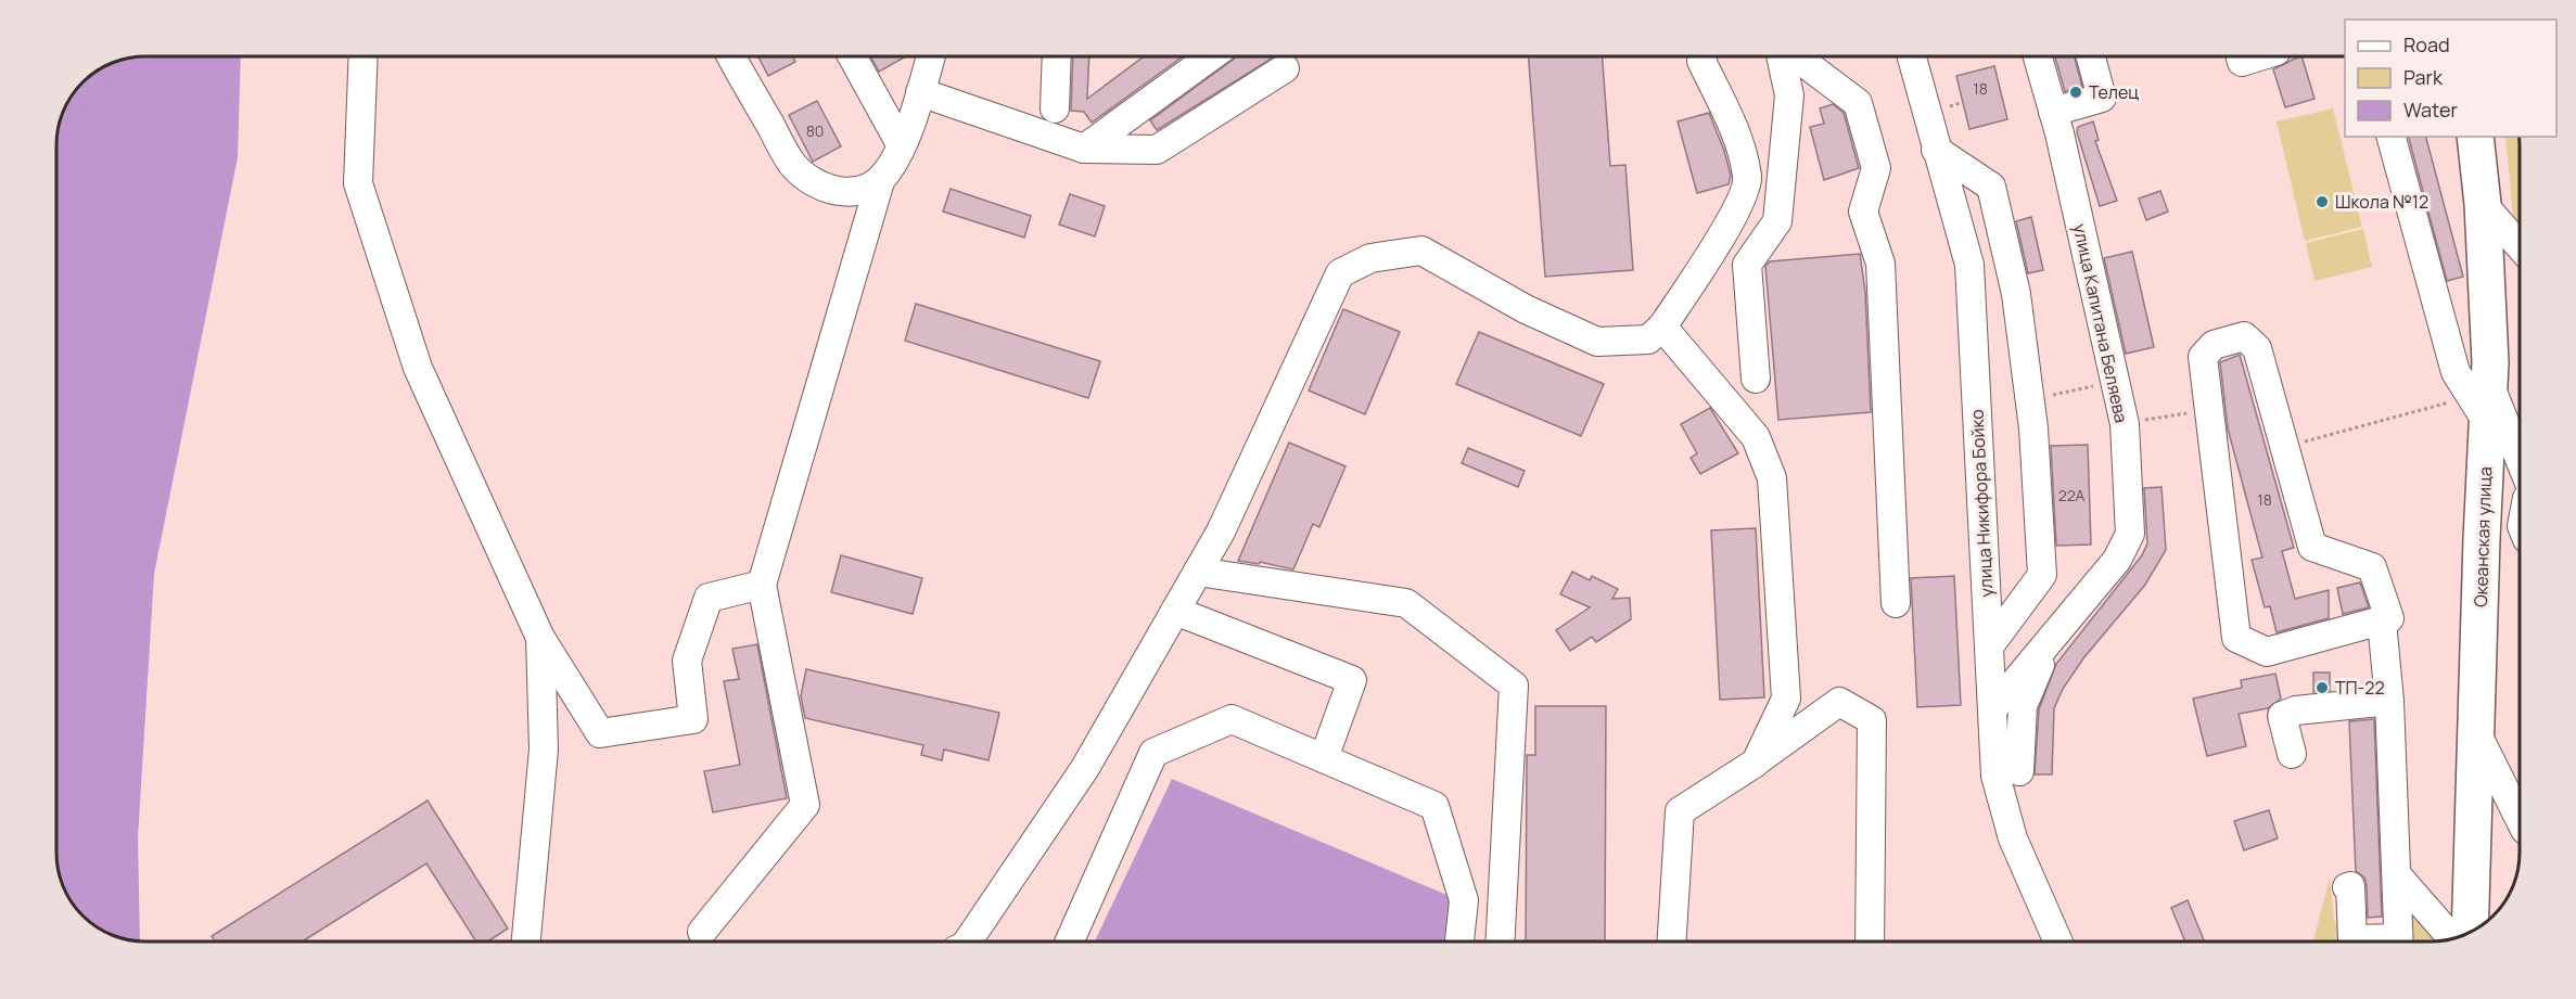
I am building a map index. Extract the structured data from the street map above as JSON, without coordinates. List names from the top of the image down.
{
  "streets": {
    "main road": ["Океанская улица"],
    "street": ["улица Капитана Беляева", "улица Никифора Бойко"]
  },
  "crossings": [
    ["улица Капитана Беляева", "улица Никифора Бойко"]
  ],
  "places": ["Телец", "Школа №12", "ТП-22"],
  "house_numbers": [
    "18",
    "80",
    "22А",
    "18"
  ],
  "legend": ["Road", "Park", "Water"]
}
